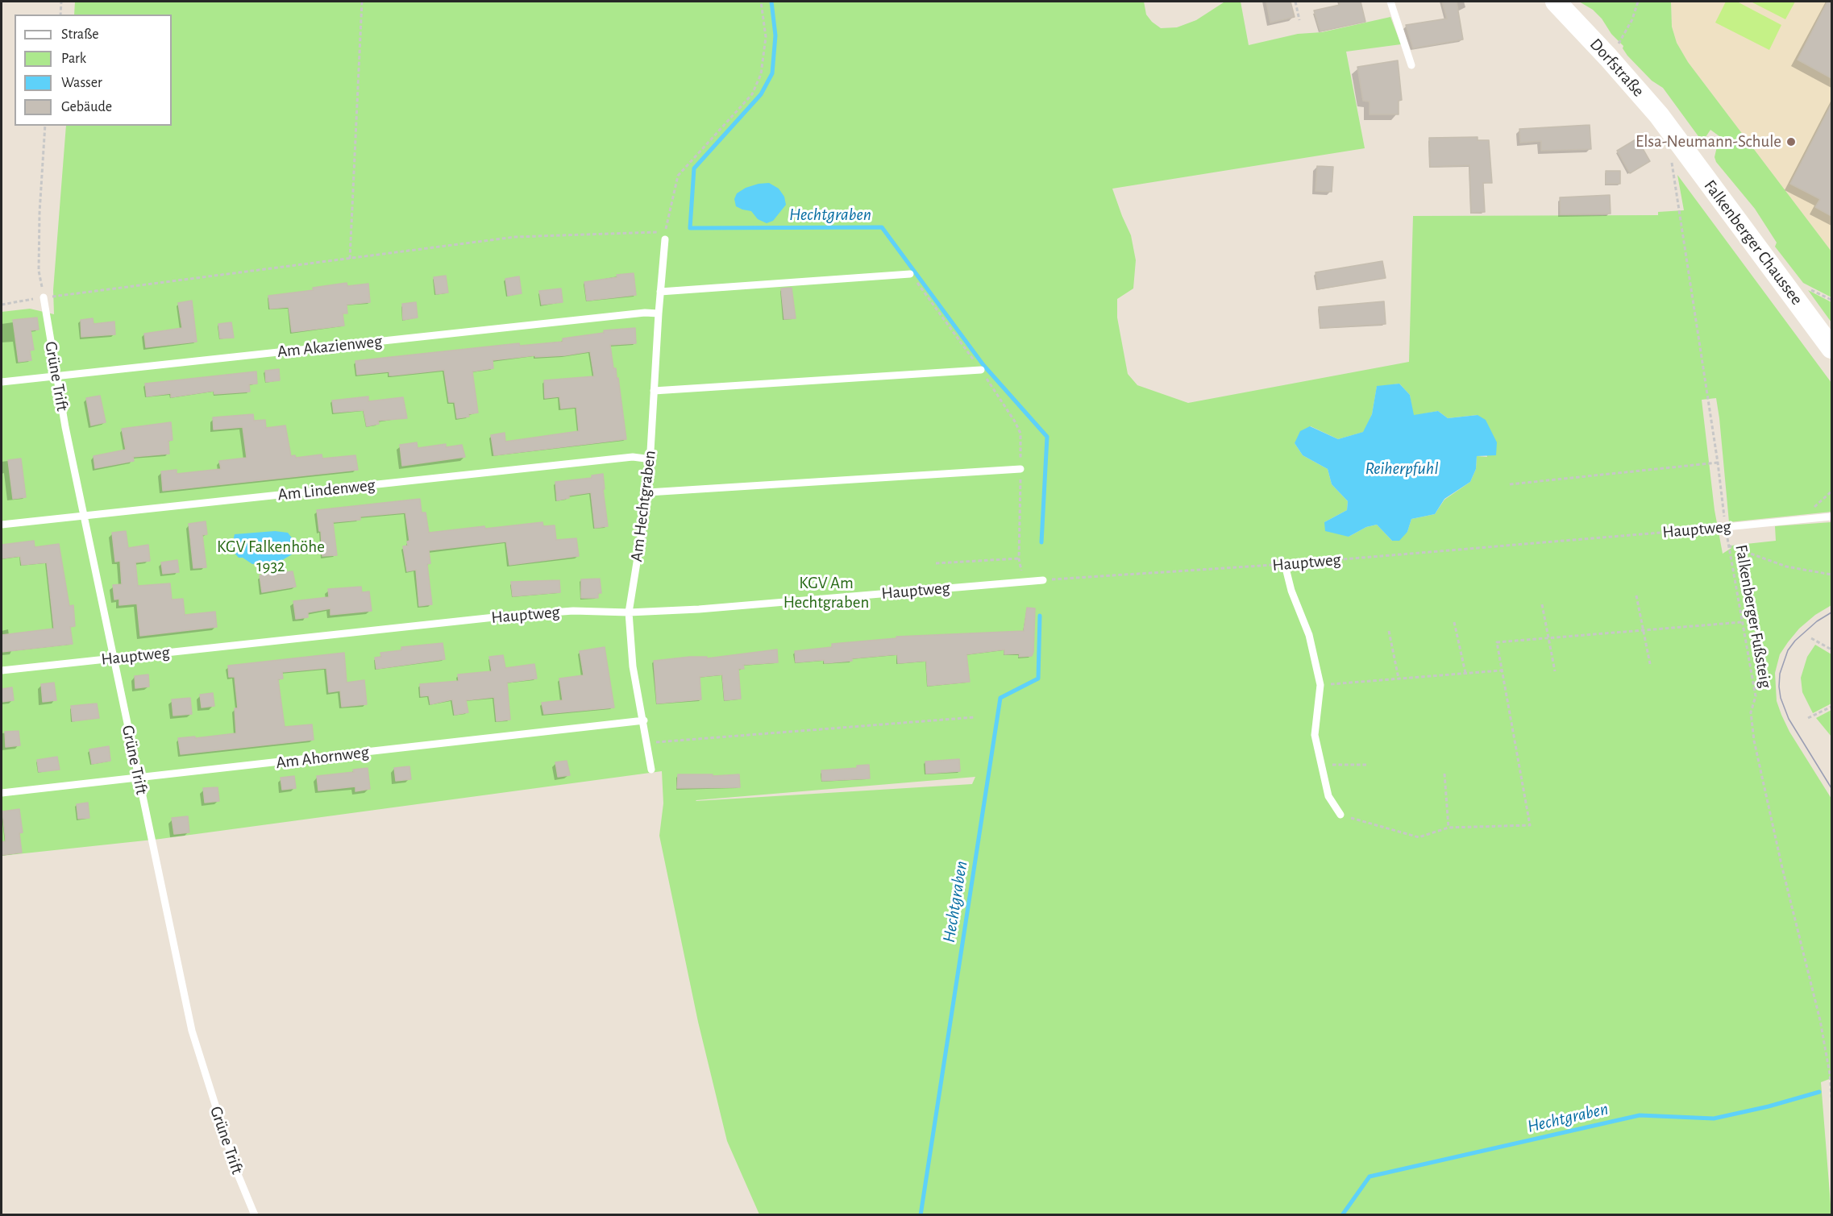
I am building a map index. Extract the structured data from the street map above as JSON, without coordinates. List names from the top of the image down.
{
  "streets": {
    "main road": ["Dorfstraße", "Falkenberger Chaussee"],
    "lane": [
      "Am Akazienweg",
      "Grüne Trift",
      "Am Lindenweg",
      "Am Hechtgraben",
      "Hauptweg",
      "Am Ahornweg"
    ],
    "path": ["Falkenberger Fußsteig"]
  },
  "crossings": [
    ["Dorfstraße", "Falkenberger Chaussee"],
    ["Am Akazienweg", "Grüne Trift"],
    ["Am Akazienweg", "Am Hechtgraben"],
    ["Grüne Trift", "Am Lindenweg"],
    ["Grüne Trift", "Hauptweg"],
    ["Grüne Trift", "Am Ahornweg"],
    ["Am Lindenweg", "Am Hechtgraben"],
    ["Am Hechtgraben", "Hauptweg"],
    ["Am Hechtgraben", "Am Ahornweg"],
    ["Hauptweg", "Falkenberger Fußsteig"]
  ],
  "water": ["Hechtgraben", "Reiherpfuhl"],
  "parks": ["KGV Falkenhöhe 1932", "KGV Am Hechtgraben"],
  "places": ["Elsa-Neumann-Schule"],
  "legend": [
    "Straße",
    "Park",
    "Wasser",
    "Gebäude"
  ]
}
